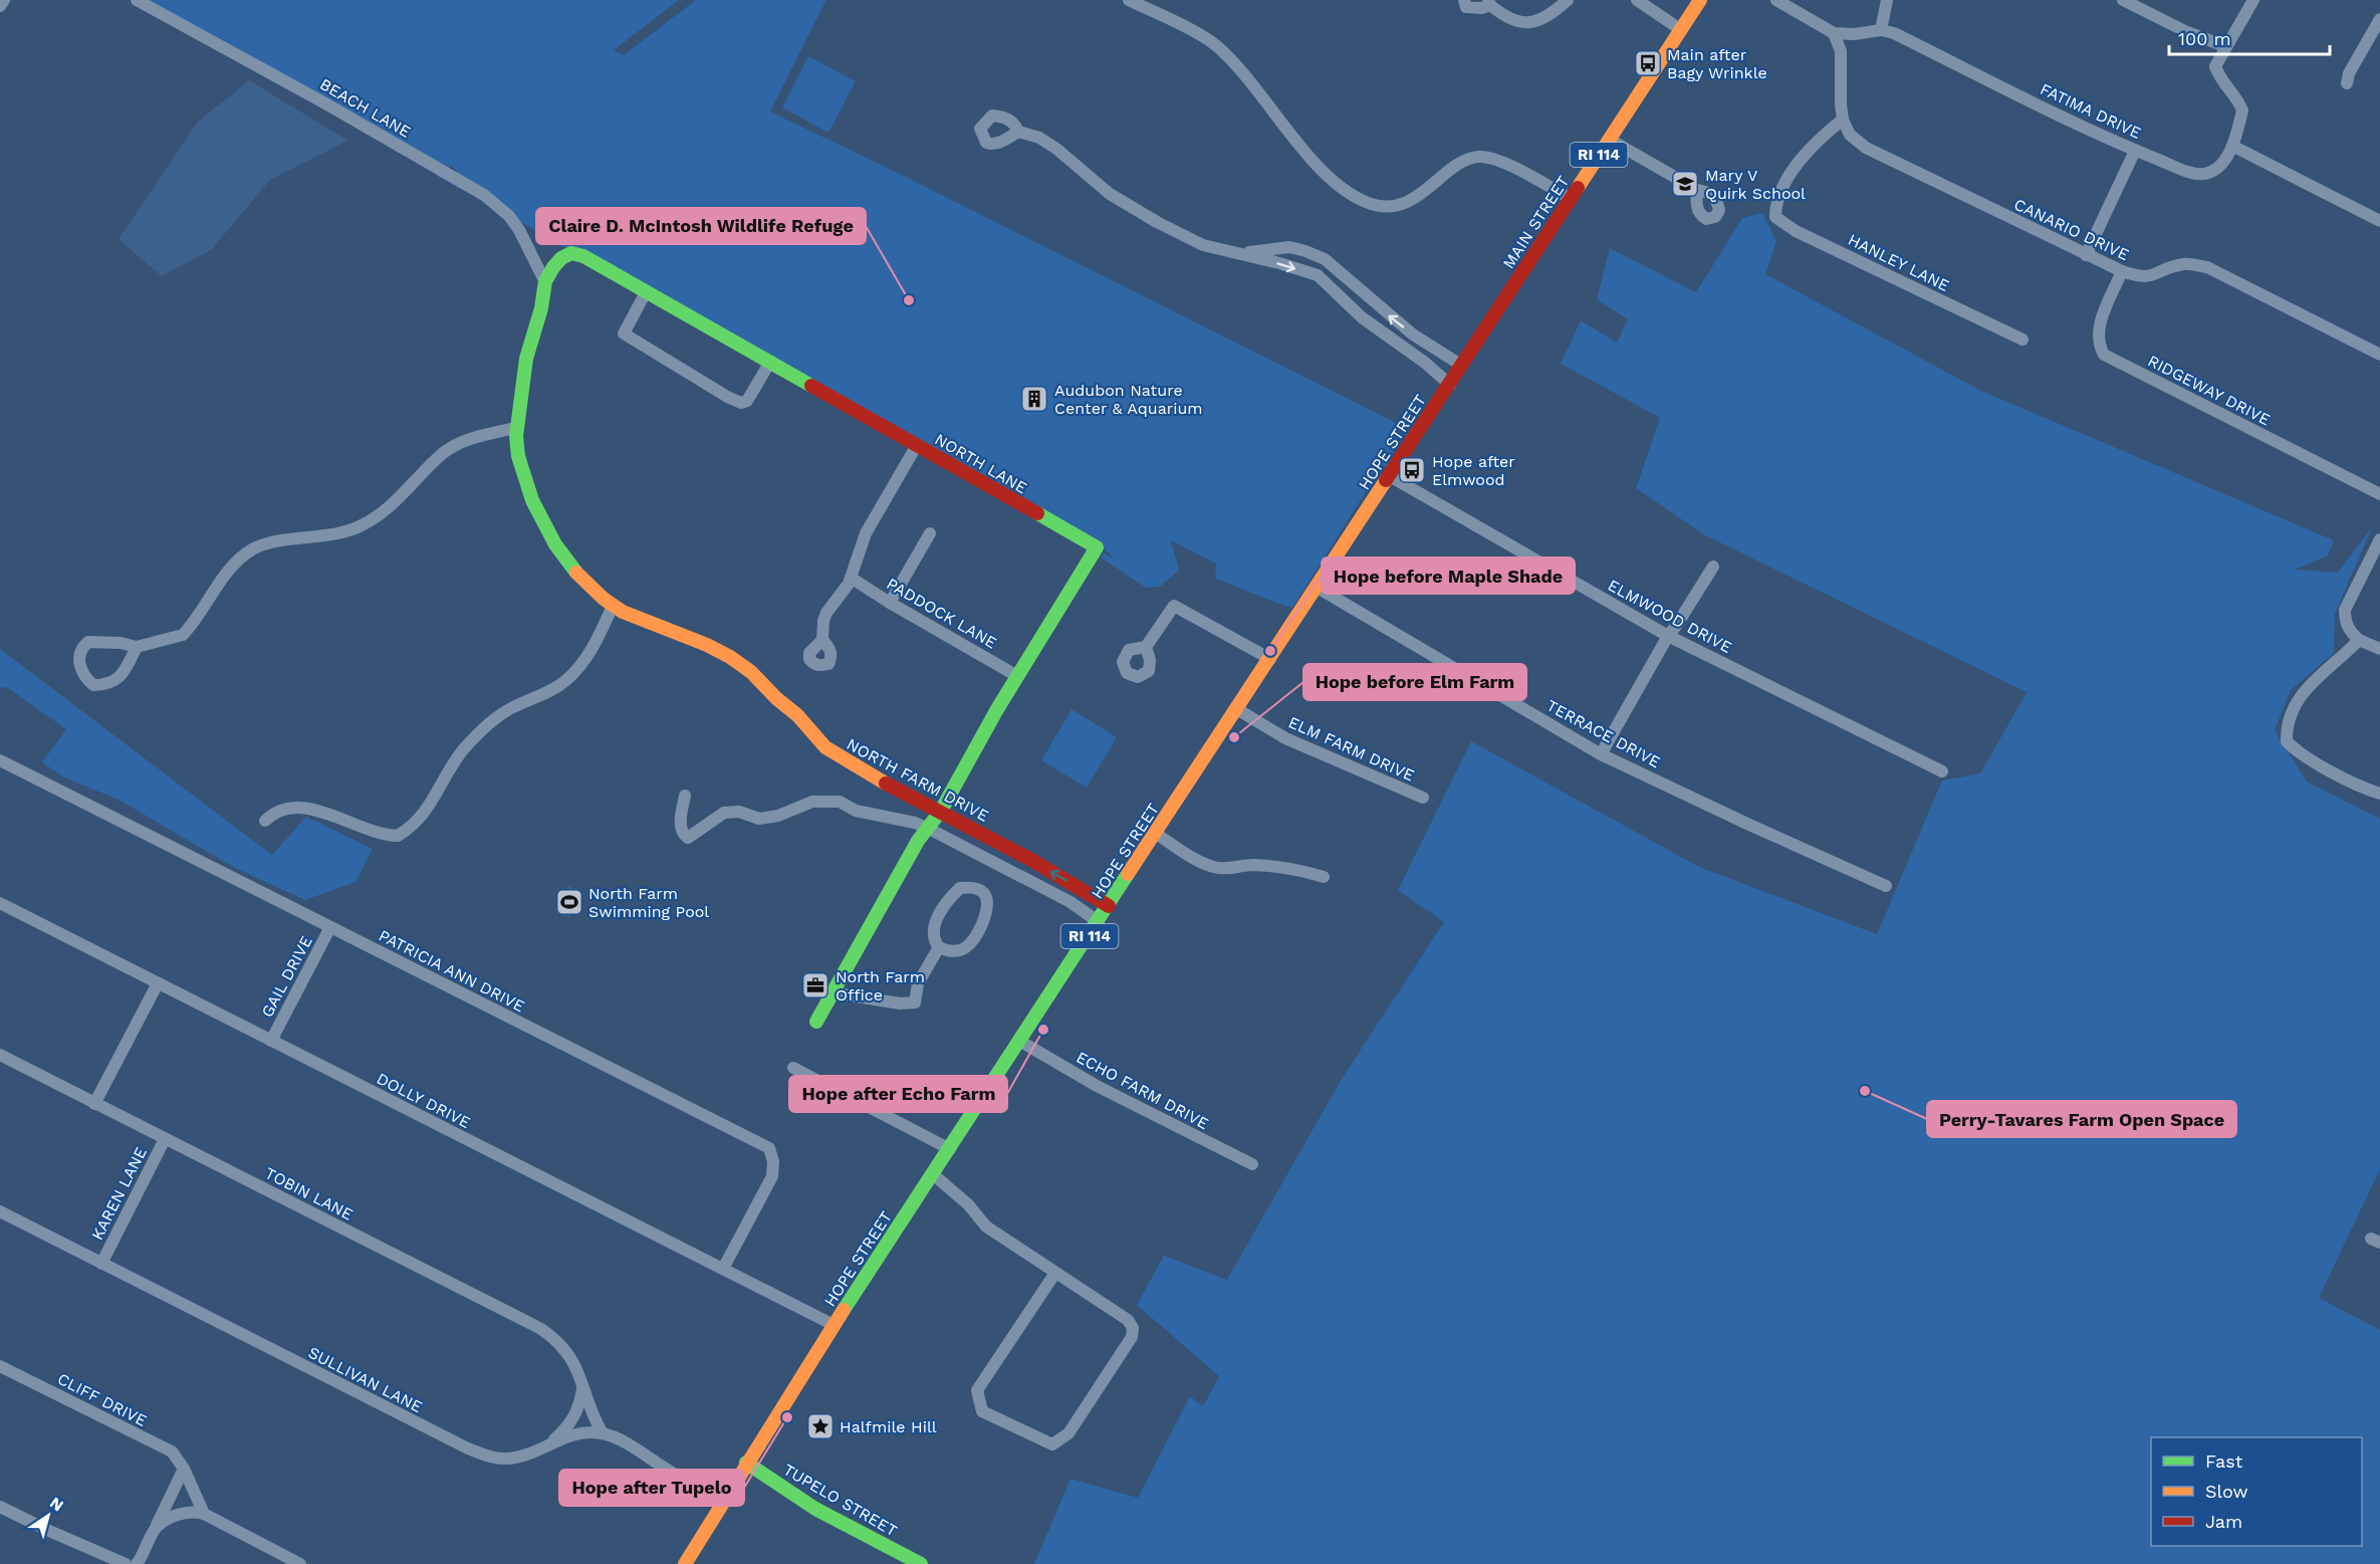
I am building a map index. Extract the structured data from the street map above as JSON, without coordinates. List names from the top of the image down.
{
  "streets": {
    "street": [
      "BEACH LANE",
      "FATIMA DRIVE",
      "RI 114",
      "MAIN STREET",
      "CANARIO DRIVE",
      "HANLEY LANE",
      "RIDGEWAY DRIVE",
      "HOPE STREET",
      "NORTH LANE",
      "PADDOCK LANE",
      "ELMWOOD DRIVE",
      "TERRACE DRIVE",
      "ELM FARM DRIVE",
      "NORTH FARM DRIVE",
      "PATRICIA ANN DRIVE",
      "GAIL DRIVE",
      "ECHO FARM DRIVE",
      "DOLLY DRIVE",
      "KAREN LANE",
      "TOBIN LANE",
      "SULLIVAN LANE",
      "CLIFF DRIVE",
      "TUPELO STREET"
    ]
  },
  "crossings": [
    ["BEACH LANE", "NORTH FARM DRIVE"],
    ["MAIN STREET", "HOPE STREET"],
    ["CANARIO DRIVE", "HANLEY LANE"],
    ["CANARIO DRIVE", "RIDGEWAY DRIVE"],
    ["HOPE STREET", "ELMWOOD DRIVE"],
    ["HOPE STREET", "TERRACE DRIVE"],
    ["HOPE STREET", "ELM FARM DRIVE"],
    ["HOPE STREET", "NORTH FARM DRIVE"],
    ["HOPE STREET", "ECHO FARM DRIVE"],
    ["HOPE STREET", "DOLLY DRIVE"],
    ["HOPE STREET", "SULLIVAN LANE"],
    ["HOPE STREET", "TUPELO STREET"],
    ["NORTH LANE", "PADDOCK LANE"],
    ["NORTH LANE", "NORTH FARM DRIVE"],
    ["PATRICIA ANN DRIVE", "GAIL DRIVE"],
    ["PATRICIA ANN DRIVE", "DOLLY DRIVE"],
    ["GAIL DRIVE", "DOLLY DRIVE"],
    ["KAREN LANE", "TOBIN LANE"],
    ["KAREN LANE", "SULLIVAN LANE"],
    ["TOBIN LANE", "SULLIVAN LANE"]
  ],
  "places": {
    "bus stop": ["Main after Bagy Wrinkle", "Hope after Elmwood"],
    "school or university": ["Mary V Quirk School"],
    "other": [
      "Claire D. McIntosh Wildlife Refuge",
      "Hope before Maple Shade",
      "Hope before Elm Farm",
      "Hope after Echo Farm",
      "Perry-Tavares Farm Open Space",
      "Hope after Tupelo"
    ],
    "building": ["Audubon Nature Center & Aquarium"],
    "sports": ["North Farm Swimming Pool"],
    "office": ["North Farm Office"],
    "place": ["Halfmile Hill"]
  },
  "legend": ["Fast", "Slow", "Jam"],
  "scale_bar": "100 m",
  "north": "top right"
}
